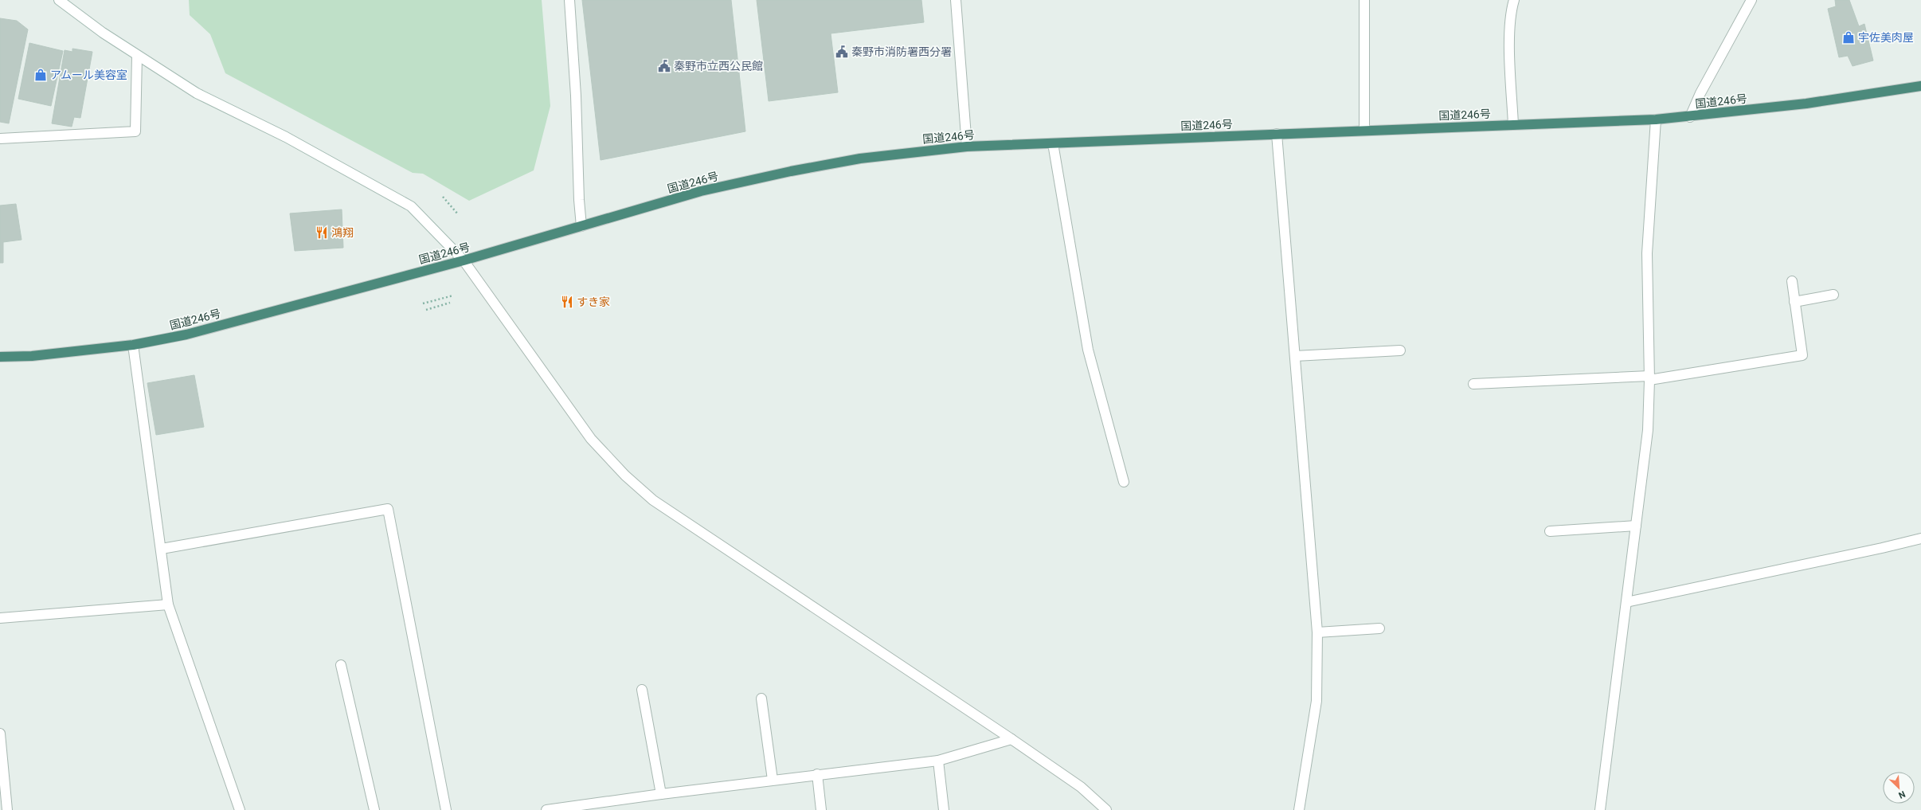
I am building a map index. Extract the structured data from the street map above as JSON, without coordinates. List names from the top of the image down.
{
  "streets": {
    "highway": ["国道246号"]
  },
  "places": {
    "shop": ["宇佐美肉屋", "アムール美容室"],
    "public building": ["秦野市消防署西分署", "秦野市立西公民館"],
    "restaurant": ["鴻翔", "すき家"]
  },
  "north": "bottom right"
}
